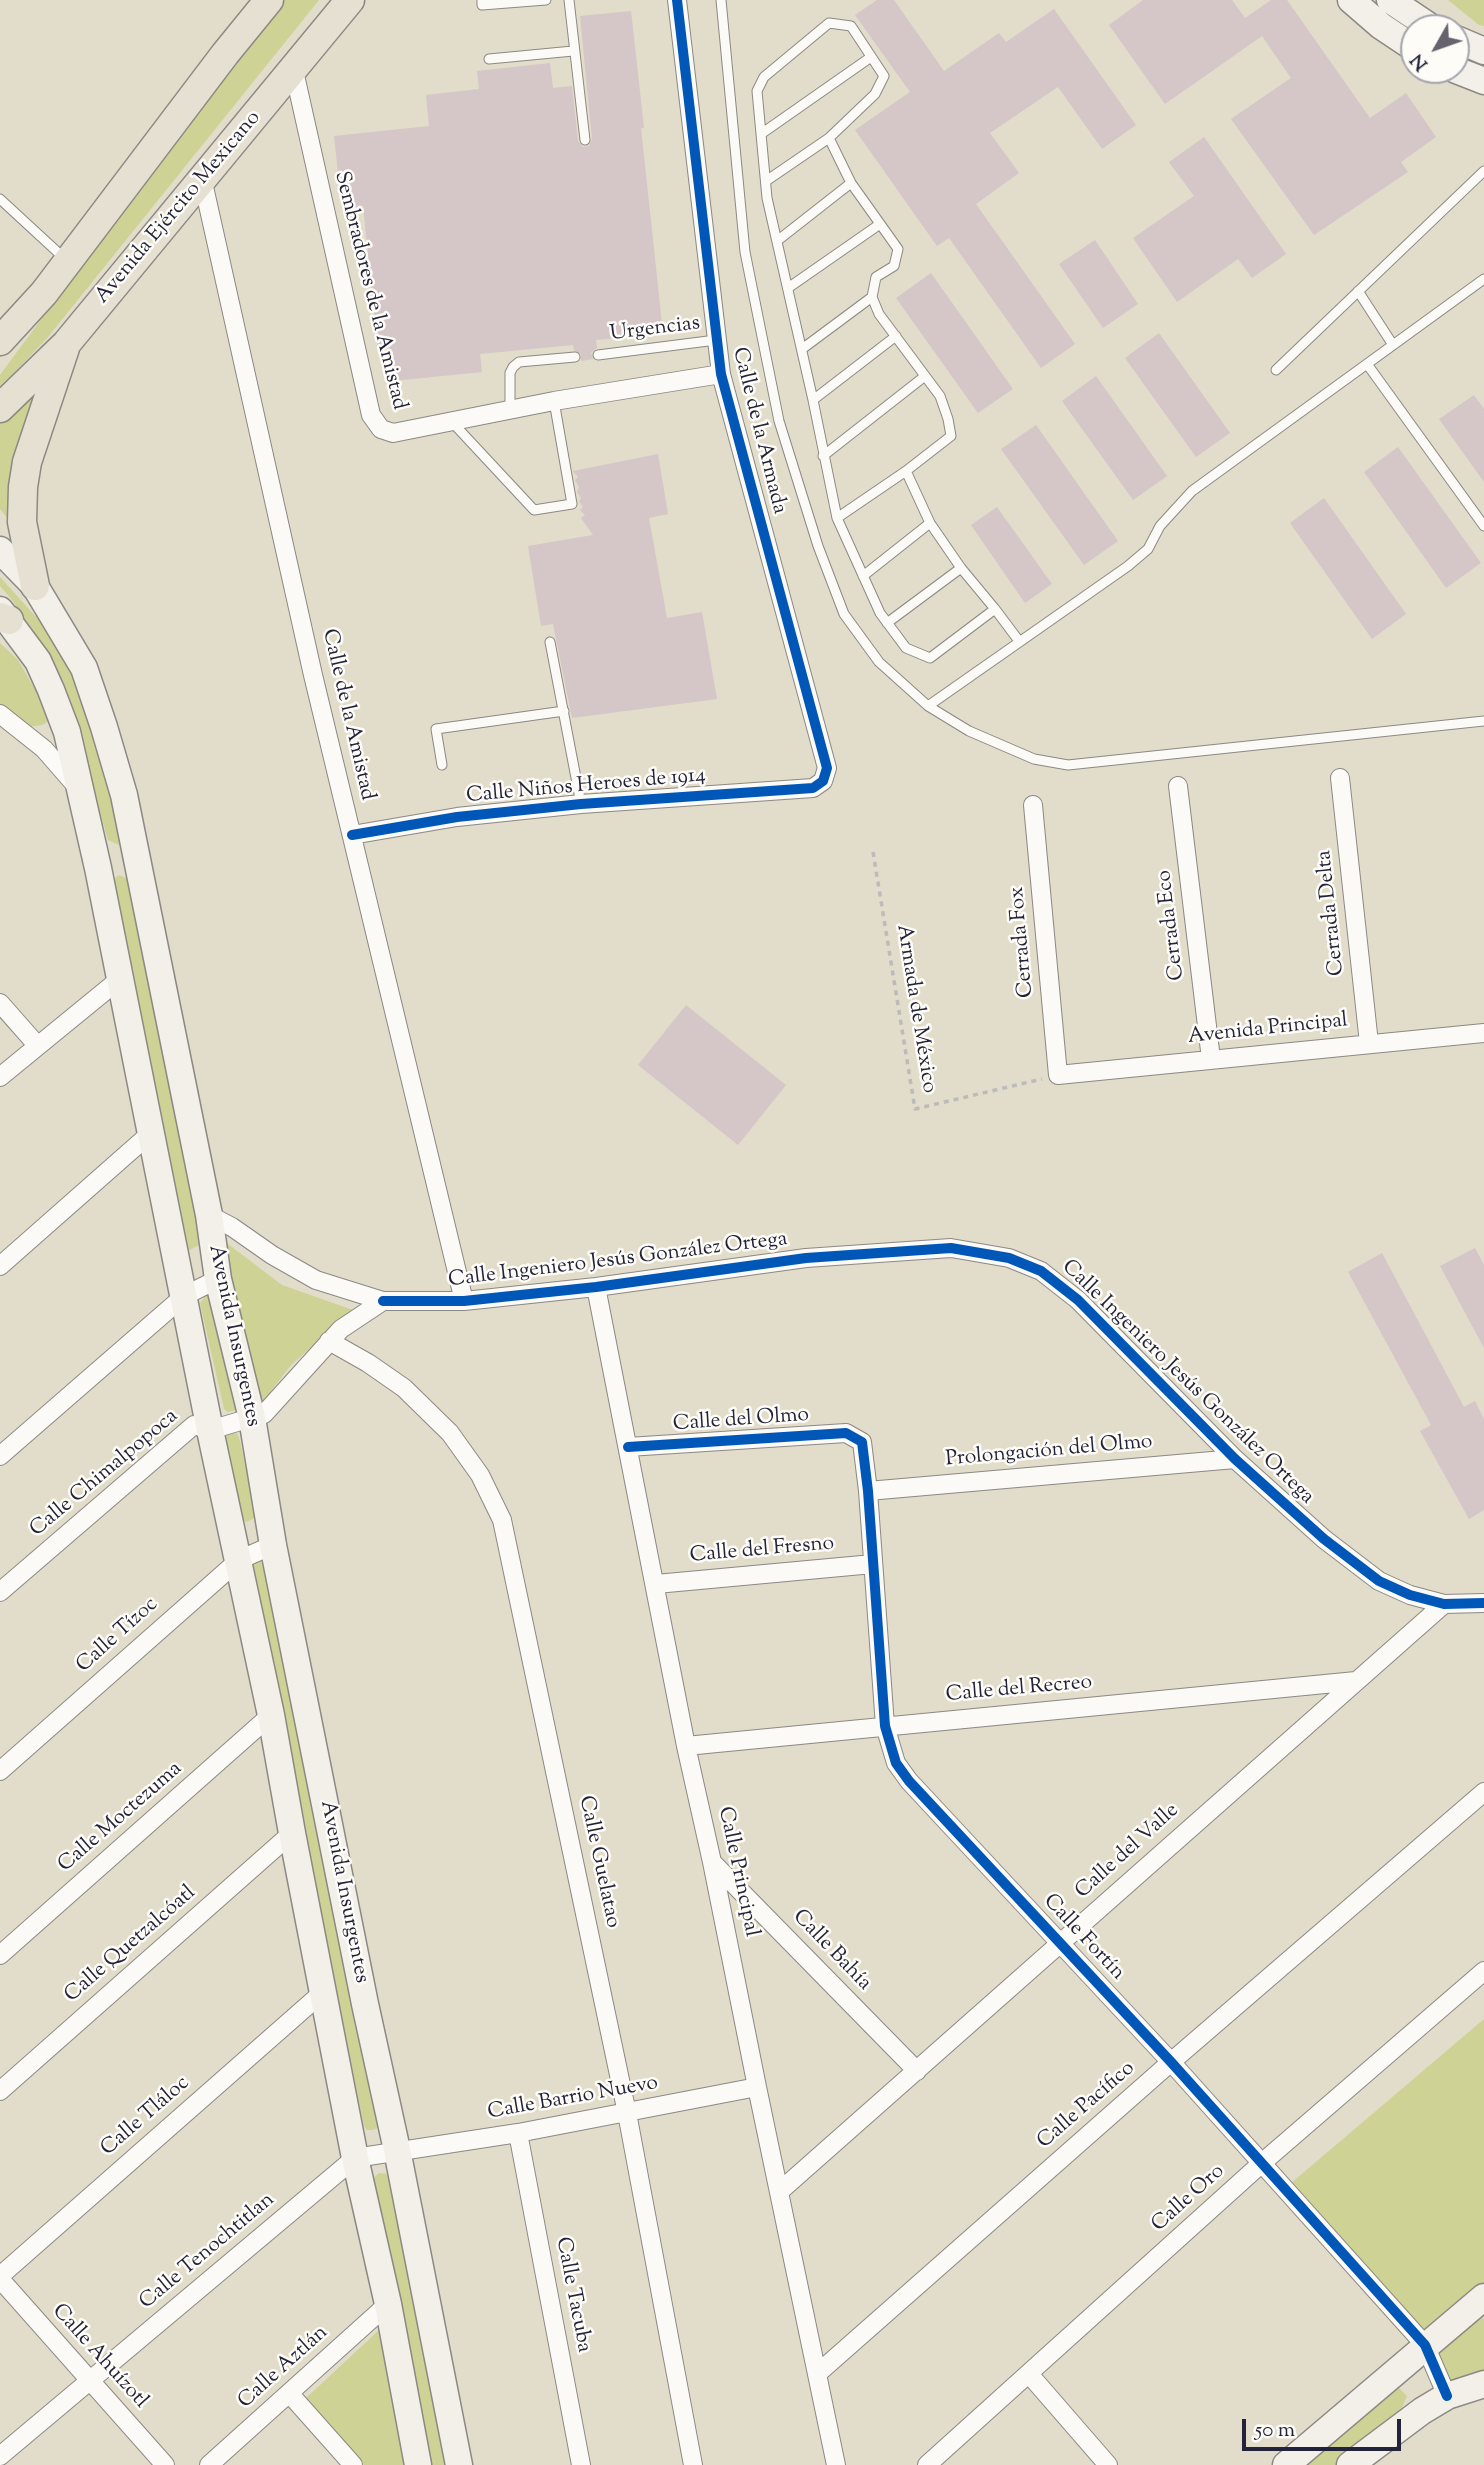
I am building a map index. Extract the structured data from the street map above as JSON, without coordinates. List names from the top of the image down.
{
  "streets": {
    "main road": ["Avenida Ejército Mexicano", "Avenida Insurgentes"],
    "street": [
      "Sembradores de la Amistad",
      "Calle de la Armada",
      "Calle de la Amistad",
      "Calle Niños Heroes de 1914",
      "Cerrada Delta",
      "Cerrada Eco",
      "Cerrada Fox",
      "Avenida Principal",
      "Calle Ingeniero Jesús González Ortega",
      "Calle del Olmo",
      "Prolongación del Olmo",
      "Calle Chimalpopoca",
      "Calle del Fresno",
      "Calle Tízoc",
      "Calle del Recreo",
      "Calle Moctezuma",
      "Calle del Valle",
      "Calle Guelatao",
      "Calle Principal",
      "Calle Fortín",
      "Calle Quetzalcóatl",
      "Calle Bahía",
      "Calle Barrio Nuevo",
      "Calle Pacífico",
      "Calle Tláloc",
      "Calle Oro",
      "Calle Tenochtitlan",
      "Calle Tacuba",
      "Calle Ahuízotl",
      "Calle Aztlán"
    ],
    "lane": ["Urgencias"],
    "path": ["Armada de México"]
  },
  "crossings": [
    ["Avenida Ejército Mexicano", "Sembradores de la Amistad"],
    ["Avenida Ejército Mexicano", "Calle de la Amistad"],
    ["Sembradores de la Amistad", "Calle de la Armada"],
    ["Urgencias", "Calle de la Armada"],
    ["Calle de la Armada", "Calle Niños Heroes de 1914"],
    ["Calle de la Amistad", "Calle Niños Heroes de 1914"],
    ["Calle de la Amistad", "Calle Ingeniero Jesús González Ortega"],
    ["Cerrada Delta", "Avenida Principal"],
    ["Cerrada Eco", "Avenida Principal"],
    ["Cerrada Fox", "Armada de México"],
    ["Cerrada Fox", "Avenida Principal"],
    ["Armada de México", "Avenida Principal"],
    ["Calle Ingeniero Jesús González Ortega", "Avenida Insurgentes"],
    ["Calle Ingeniero Jesús González Ortega", "Prolongación del Olmo"],
    ["Calle Ingeniero Jesús González Ortega", "Calle del Valle"],
    ["Calle Ingeniero Jesús González Ortega", "Calle Principal"],
    ["Avenida Insurgentes", "Calle Chimalpopoca"],
    ["Avenida Insurgentes", "Calle Tízoc"],
    ["Avenida Insurgentes", "Calle Moctezuma"],
    ["Avenida Insurgentes", "Calle Quetzalcóatl"],
    ["Avenida Insurgentes", "Calle Barrio Nuevo"],
    ["Avenida Insurgentes", "Calle Tláloc"],
    ["Avenida Insurgentes", "Calle Tenochtitlan"],
    ["Avenida Insurgentes", "Calle Aztlán"],
    ["Calle del Olmo", "Calle Principal"],
    ["Calle del Olmo", "Calle Fortín"],
    ["Prolongación del Olmo", "Calle Fortín"],
    ["Calle del Fresno", "Calle Principal"],
    ["Calle del Fresno", "Calle Fortín"],
    ["Calle del Recreo", "Calle del Valle"],
    ["Calle del Recreo", "Calle Principal"],
    ["Calle del Recreo", "Calle Fortín"],
    ["Calle del Valle", "Calle Principal"],
    ["Calle del Valle", "Calle Fortín"],
    ["Calle del Valle", "Calle Bahía"],
    ["Calle Guelatao", "Calle Barrio Nuevo"],
    ["Calle Principal", "Calle Bahía"],
    ["Calle Principal", "Calle Barrio Nuevo"],
    ["Calle Principal", "Calle Pacífico"],
    ["Calle Fortín", "Calle Pacífico"],
    ["Calle Fortín", "Calle Oro"],
    ["Calle Barrio Nuevo", "Calle Tacuba"],
    ["Calle Tláloc", "Calle Ahuízotl"],
    ["Calle Tenochtitlan", "Calle Ahuízotl"]
  ],
  "scale_bar": "50 m",
  "north": "bottom left"
}
